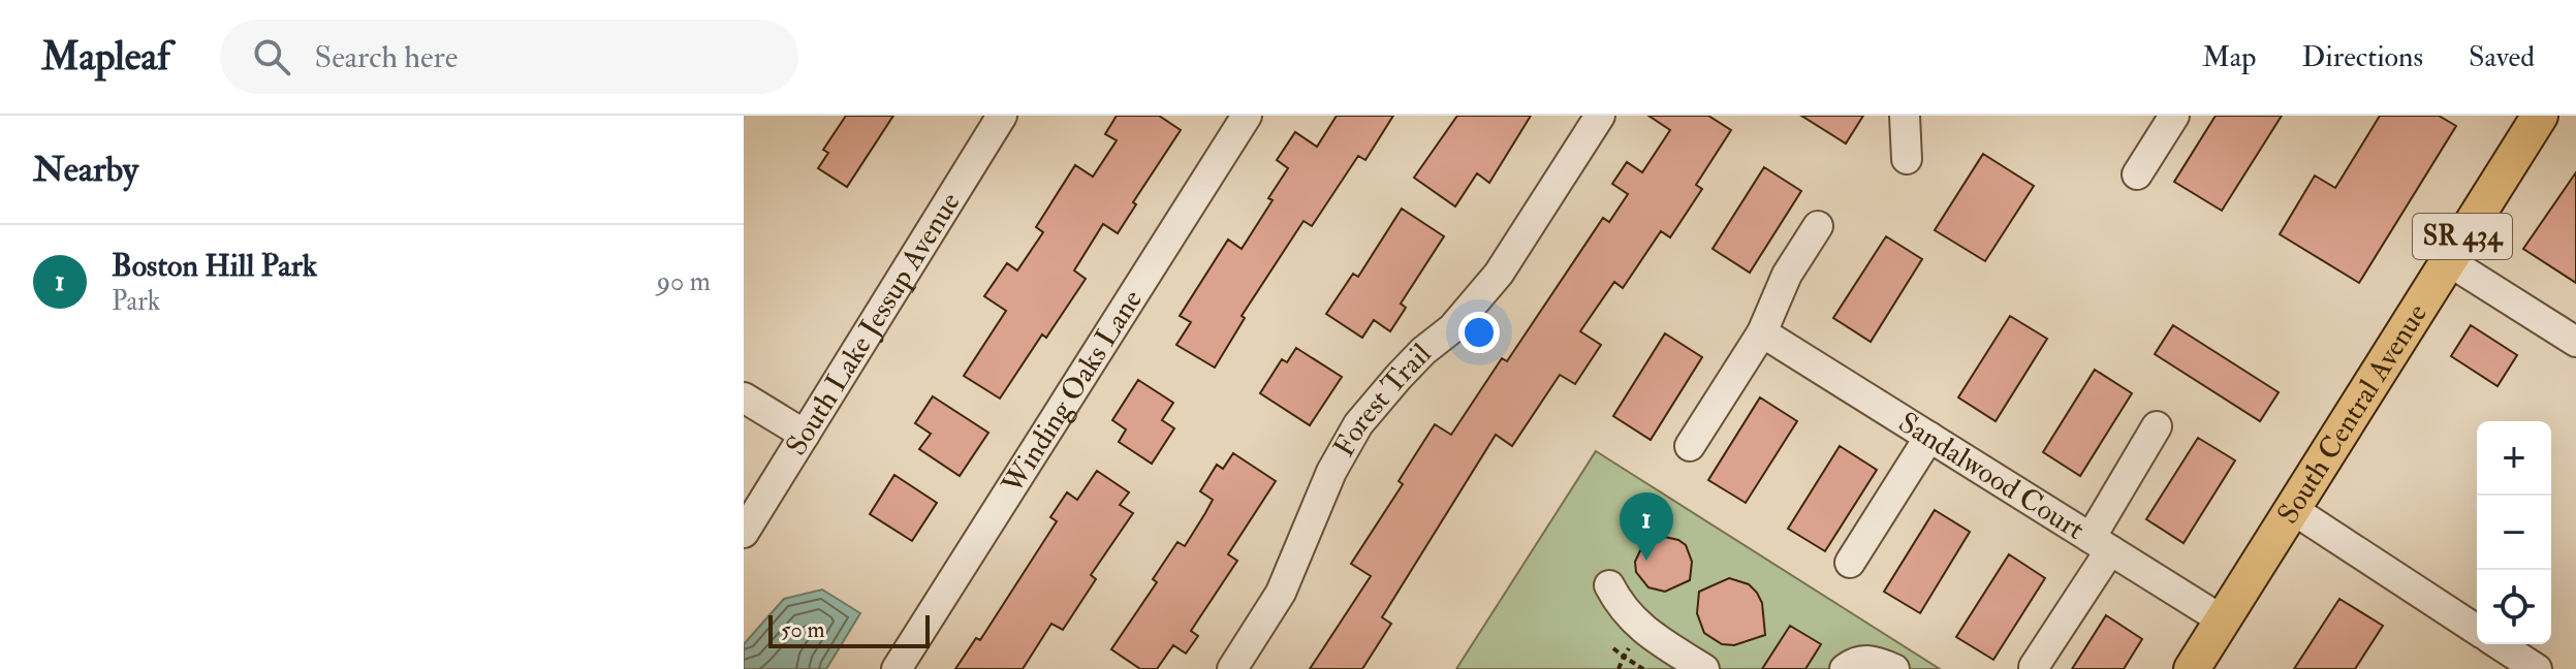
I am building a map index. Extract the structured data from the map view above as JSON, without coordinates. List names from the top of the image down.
{
  "streets": {
    "main road": ["SR 434", "South Central Avenue"],
    "street": [
      "South Lake Jessup Avenue",
      "Winding Oaks Lane",
      "Forest Trail",
      "Sandalwood Court"
    ]
  },
  "crossings": [
    ["South Central Avenue", "Sandalwood Court"]
  ],
  "scale_bar": "50 m",
  "page": {
    "header": "Mapleaf",
    "search": "Search here",
    "nav": ["Map", "Directions", "Saved"],
    "heading": "Nearby",
    "list": [
      {
        "mark": "1",
        "name": "Boston Hill Park",
        "note": "Park",
        "value": "90 m"
      }
    ],
    "map_buttons": ["+", "−"],
    "pins": "1",
    "scale": "50 m"
  }
}
